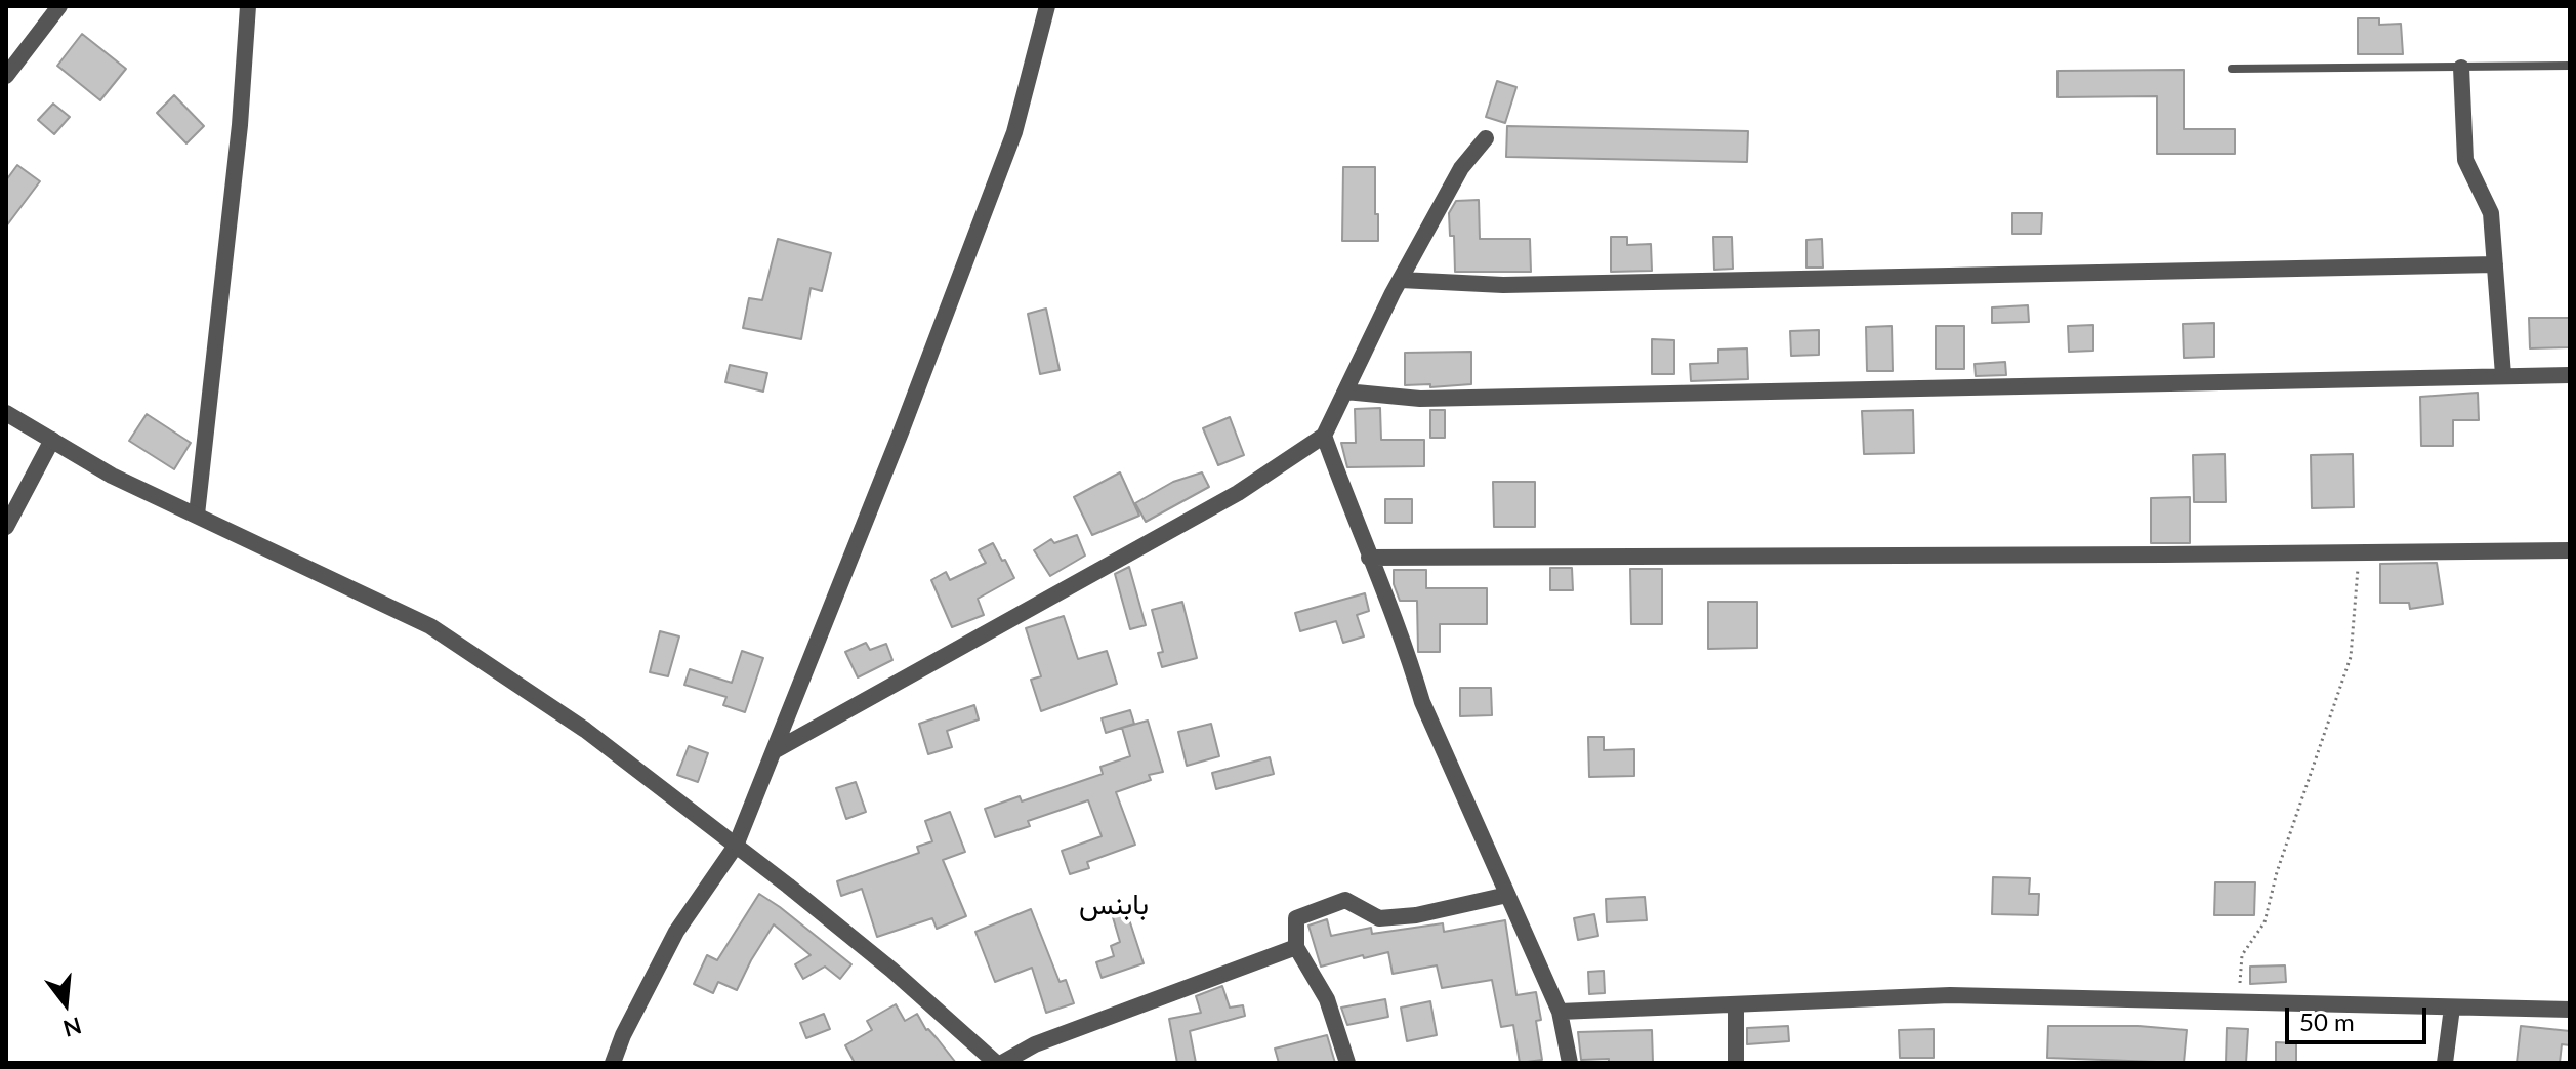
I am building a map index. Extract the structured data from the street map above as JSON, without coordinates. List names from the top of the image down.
{
  "districts": ["بابنس"],
  "scale_bar": "50 m",
  "north": "bottom"
}
